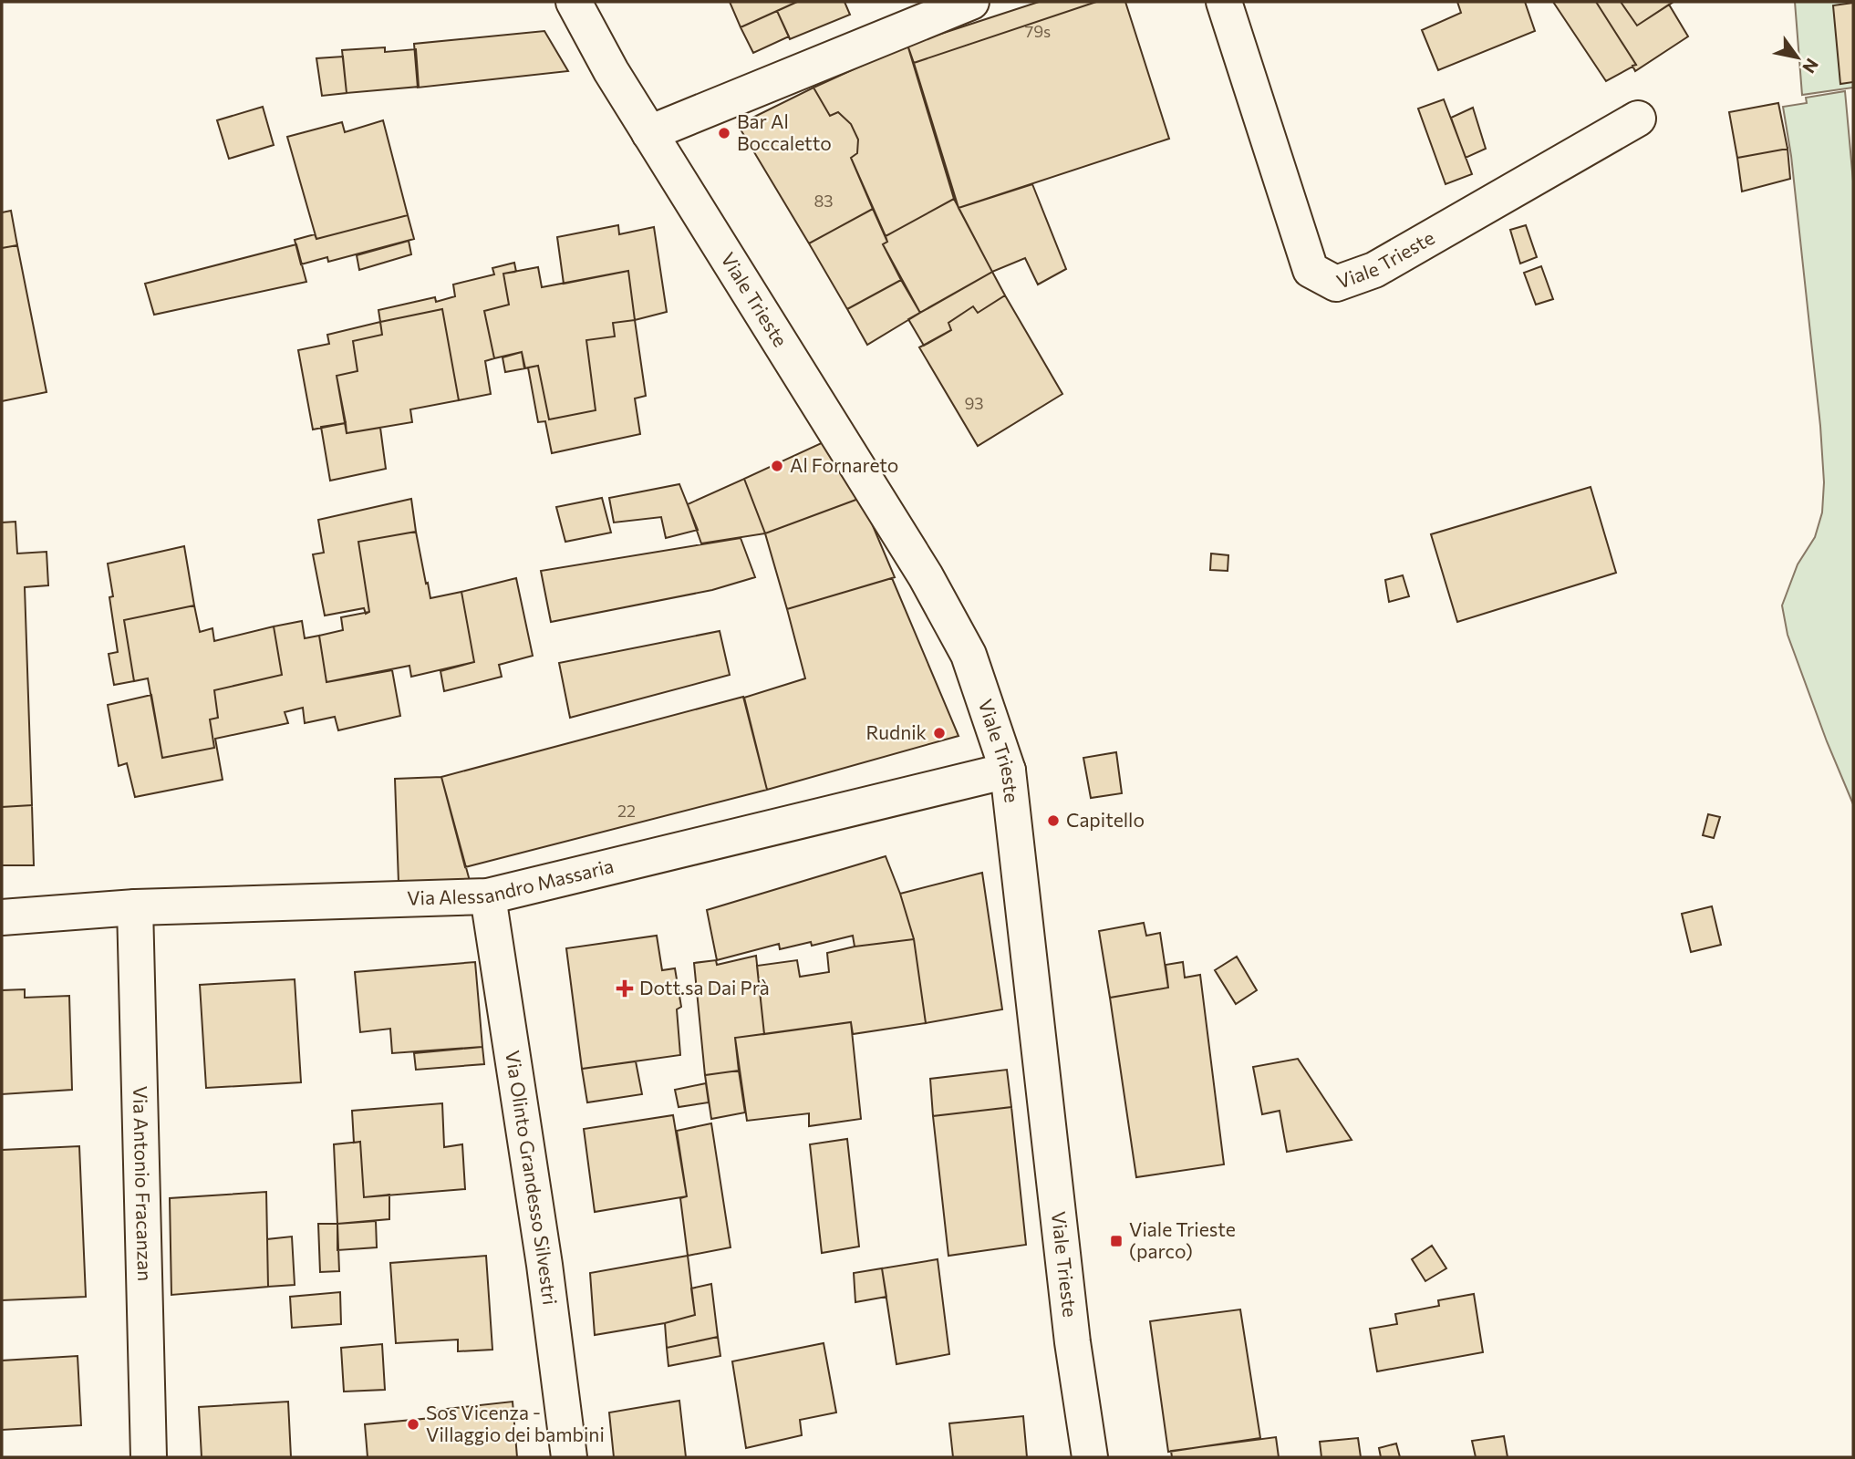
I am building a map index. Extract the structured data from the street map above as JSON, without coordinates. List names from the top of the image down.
{
  "streets": {
    "street": [
      "Viale Trieste",
      "Via Alessandro Massaria",
      "Via Olinto Grandesso Silvestri",
      "Via Antonio Fracanzan"
    ]
  },
  "crossings": [
    ["Viale Trieste", "Via Alessandro Massaria"],
    ["Via Alessandro Massaria", "Via Olinto Grandesso Silvestri"],
    ["Via Alessandro Massaria", "Via Antonio Fracanzan"]
  ],
  "places": {
    "other": [
      "Bar Al Boccaletto",
      "Al Fornareto",
      "Rudnik",
      "Capitello",
      "Sos Vicenza - Villaggio dei bambini"
    ],
    "health": ["Dott.sa Dai Prà"],
    "transit": ["Viale Trieste (parco)"]
  },
  "house_numbers": [
    "79s",
    "83",
    "93",
    "22"
  ],
  "north": "bottom right"
}
